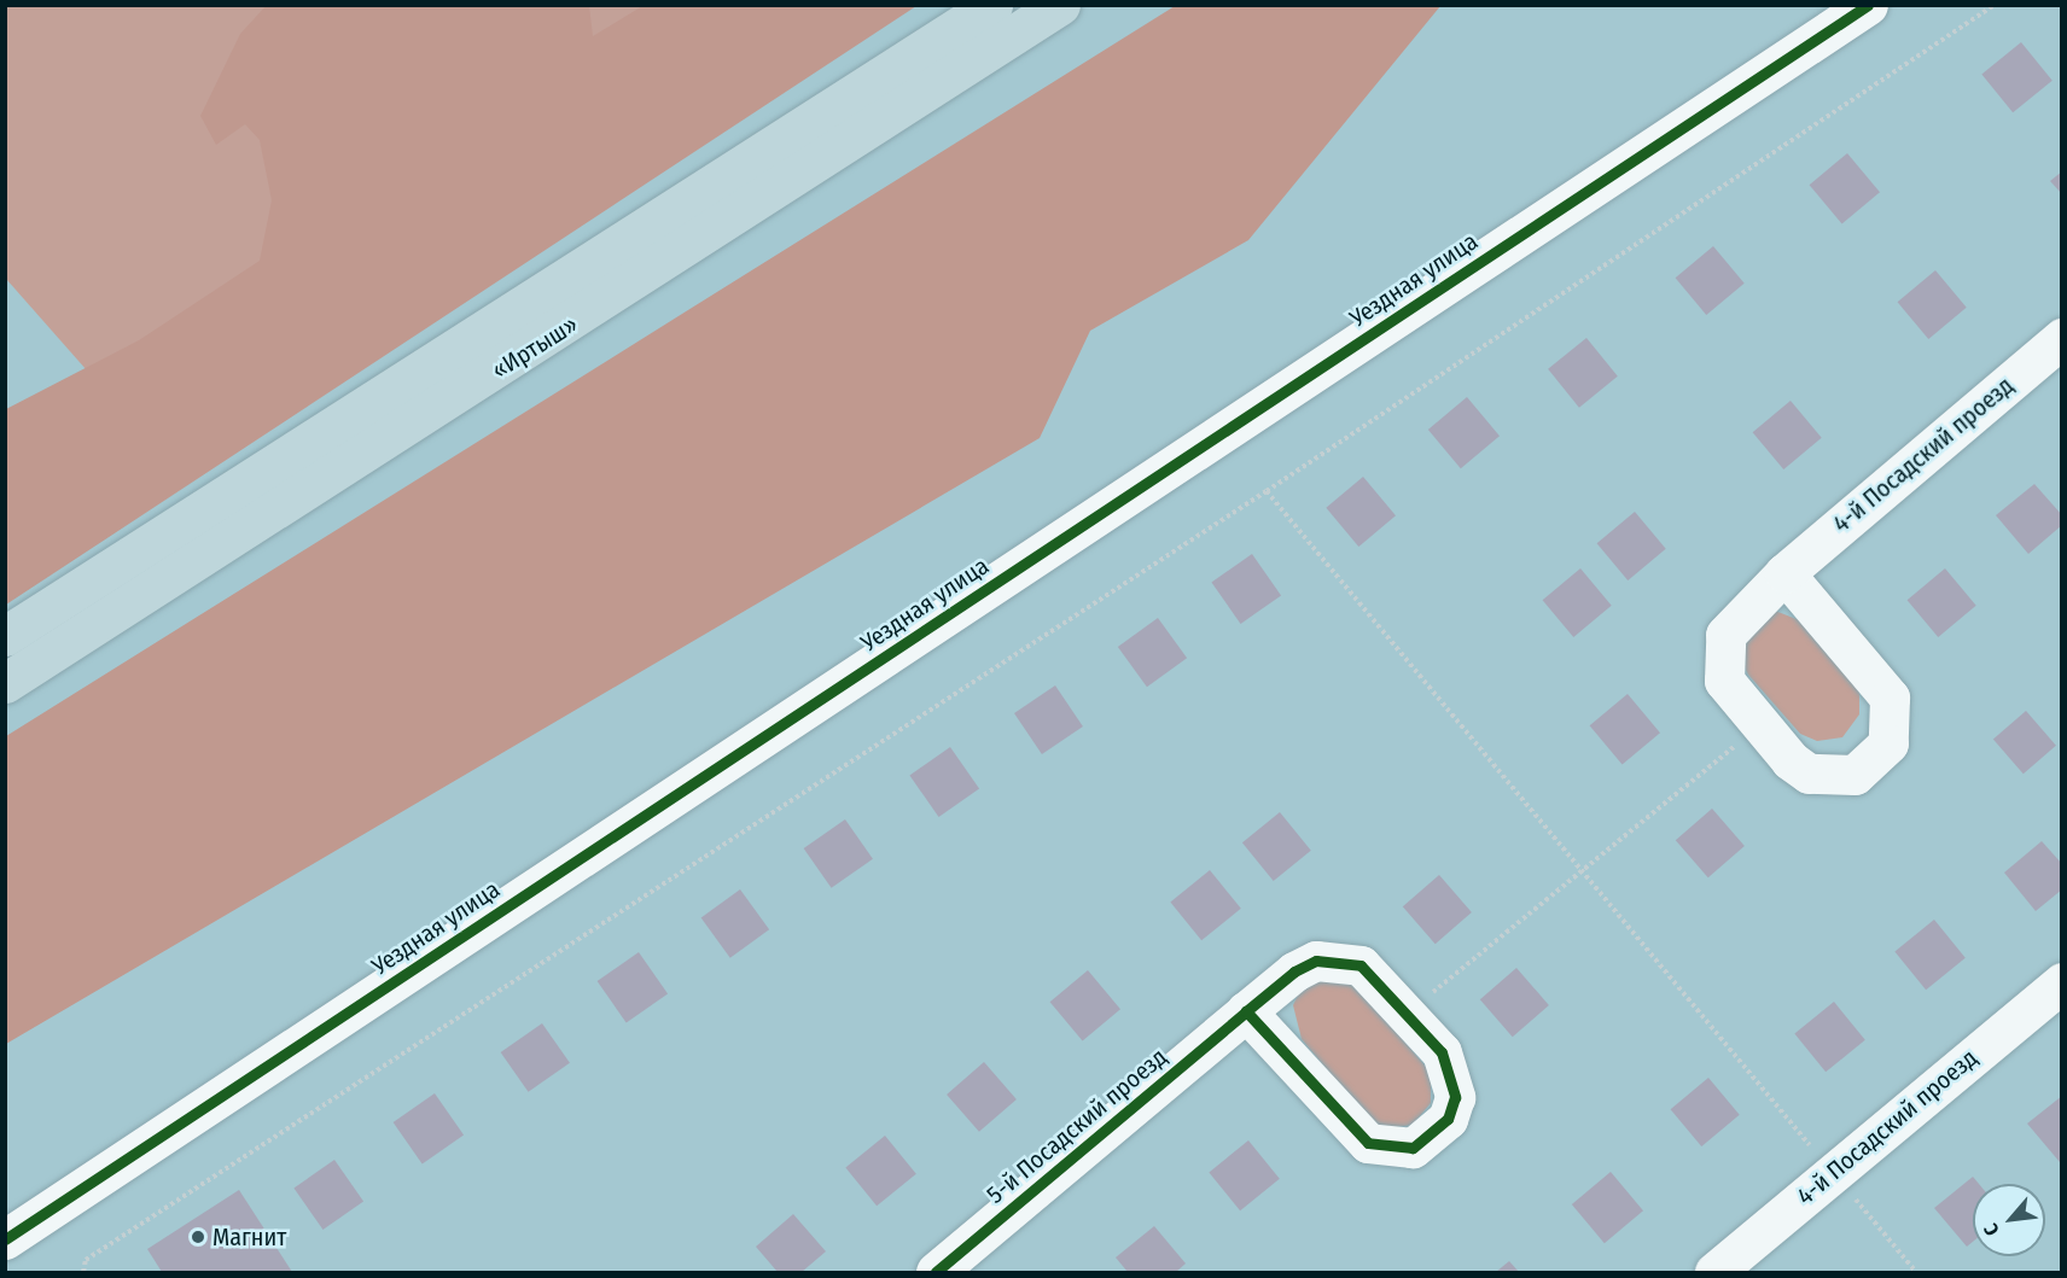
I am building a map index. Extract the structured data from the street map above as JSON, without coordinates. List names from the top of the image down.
{
  "streets": {
    "highway": ["«Иртыш»"],
    "street": ["Уездная улица", "4-й Посадский проезд", "5-й Посадский проезд"]
  },
  "places": ["Магнит"],
  "north": "bottom left"
}
